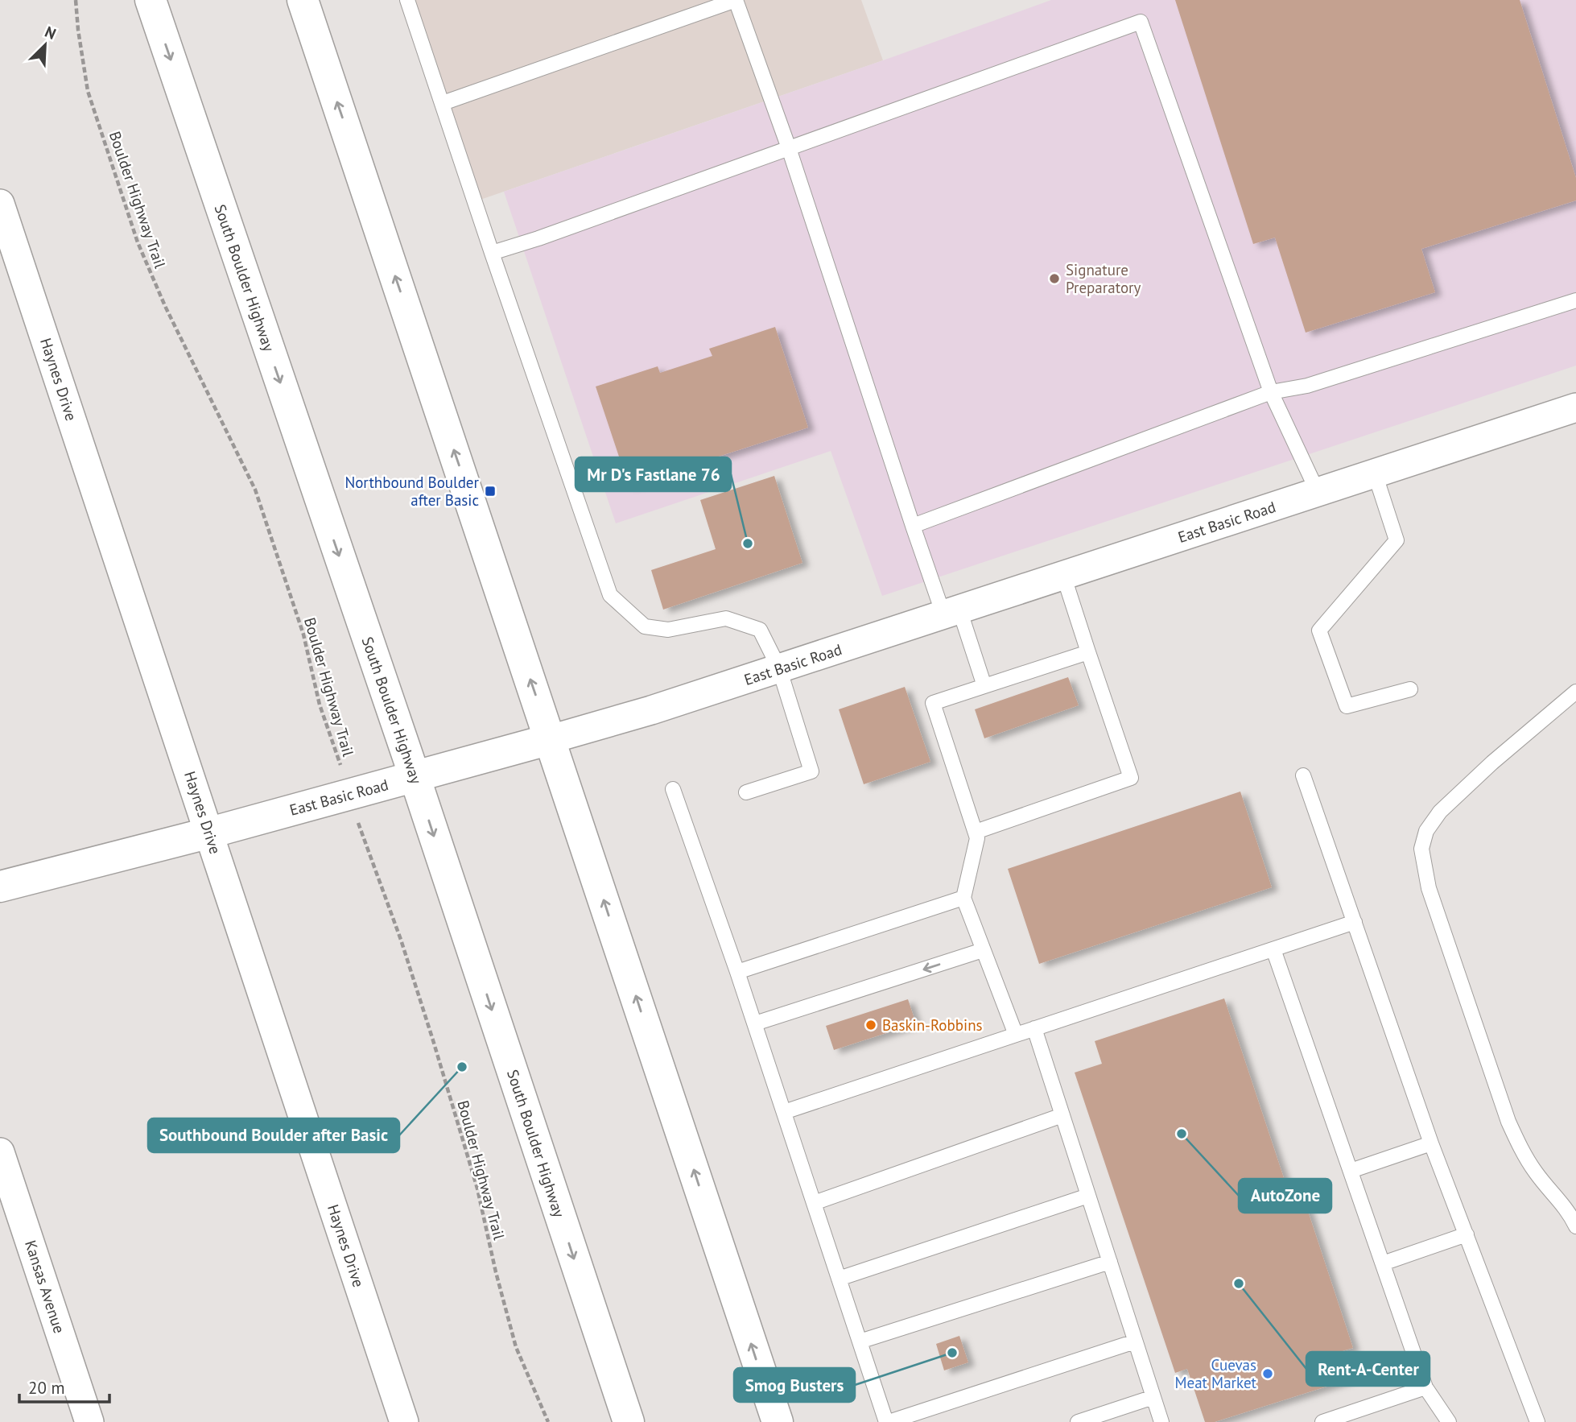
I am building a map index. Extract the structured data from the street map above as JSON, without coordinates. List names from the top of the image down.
{
  "streets": {
    "main road": ["South Boulder Highway", "East Basic Road"],
    "street": ["Haynes Drive", "Kansas Avenue"],
    "path": ["Boulder Highway Trail"]
  },
  "crossings": [
    ["Boulder Highway Trail", "East Basic Road"],
    ["South Boulder Highway", "East Basic Road"],
    ["Haynes Drive", "East Basic Road"]
  ],
  "places": {
    "other": [
      "Signature Preparatory",
      "Mr D's Fastlane 76",
      "Baskin-Robbins",
      "Southbound Boulder after Basic",
      "AutoZone",
      "Rent-A-Center",
      "Smog Busters",
      "Cuevas Meat Market"
    ],
    "transit": ["Northbound Boulder after Basic"]
  },
  "scale_bar": "20 m",
  "north": "top right"
}
